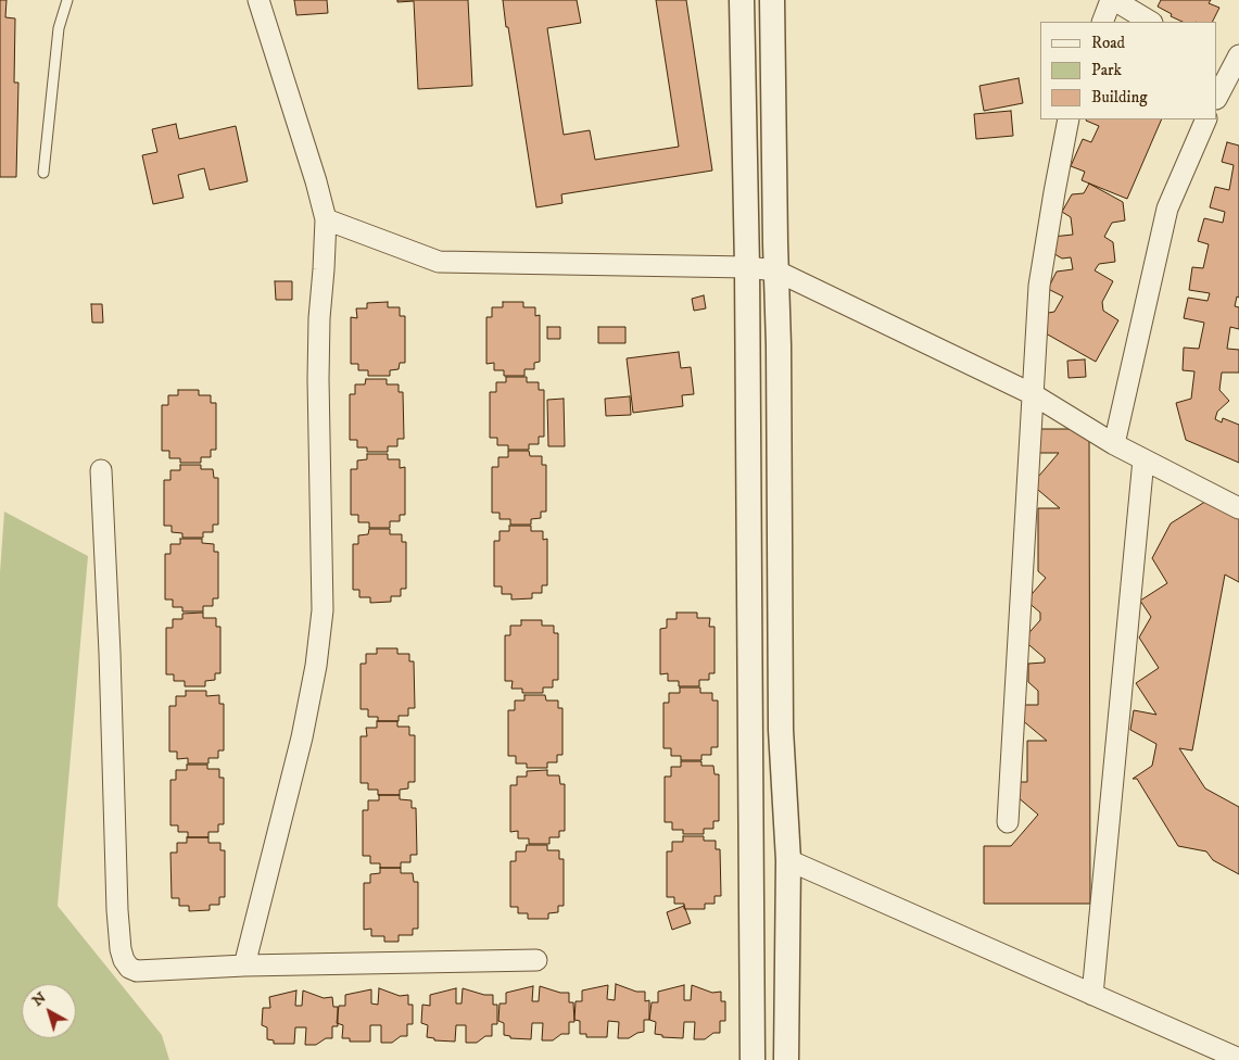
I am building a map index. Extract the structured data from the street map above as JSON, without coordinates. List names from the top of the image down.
{
  "legend": ["Road", "Park", "Building"],
  "north": "top left"
}
